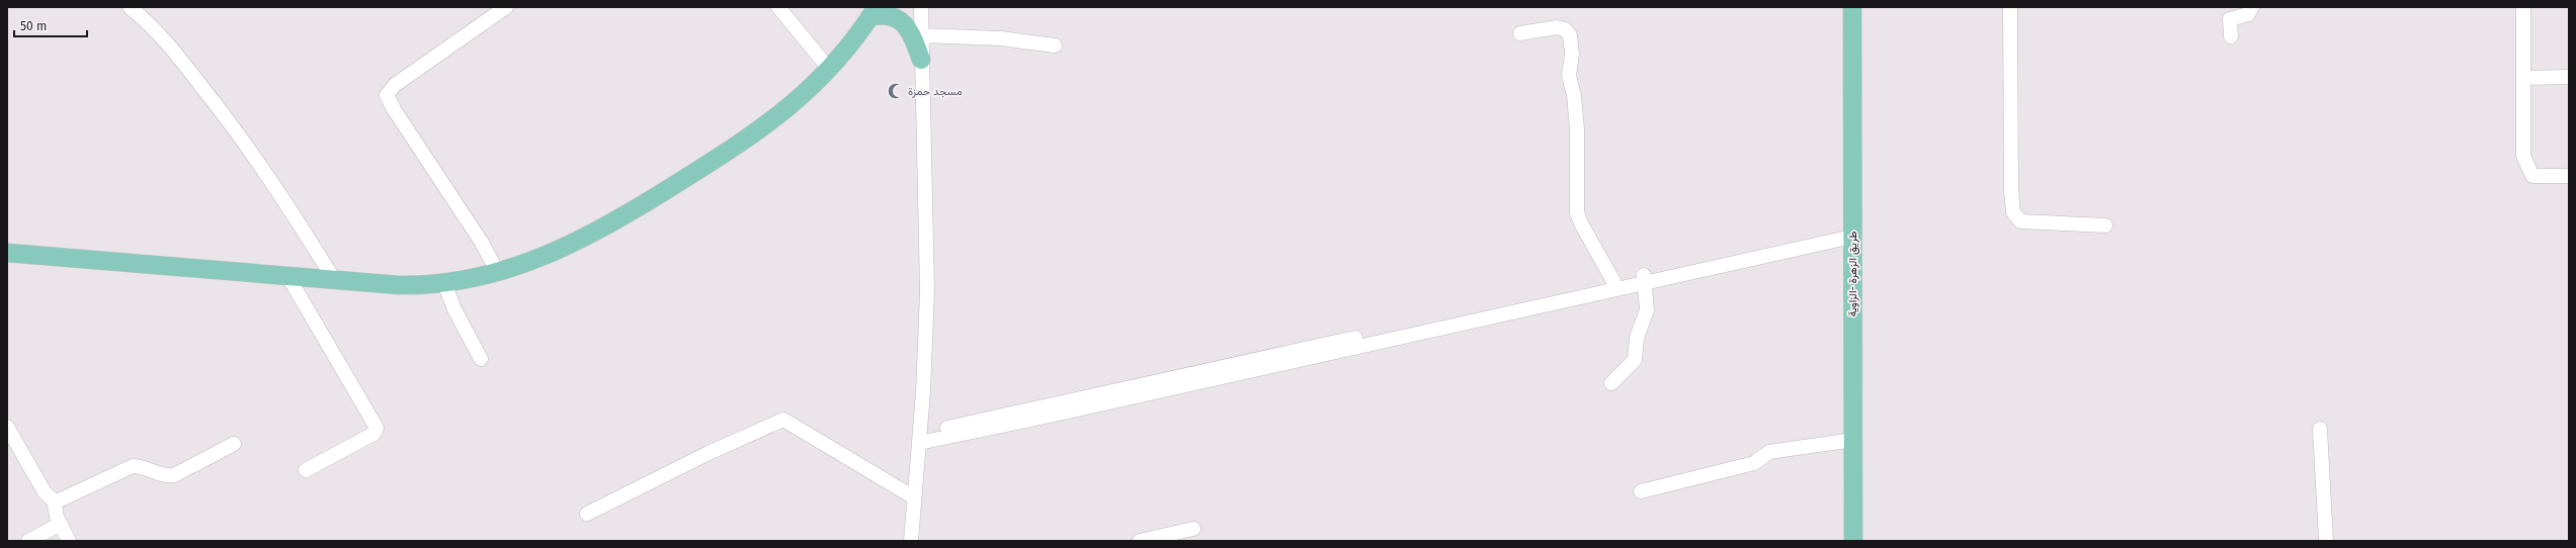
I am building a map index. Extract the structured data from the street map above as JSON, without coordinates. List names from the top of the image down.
{
  "streets": {
    "main road": ["طريق الزهرة -الزاوية"]
  },
  "places": {
    "mosque": ["مسجد حمزة"]
  },
  "scale_bar": "50 m"
}
